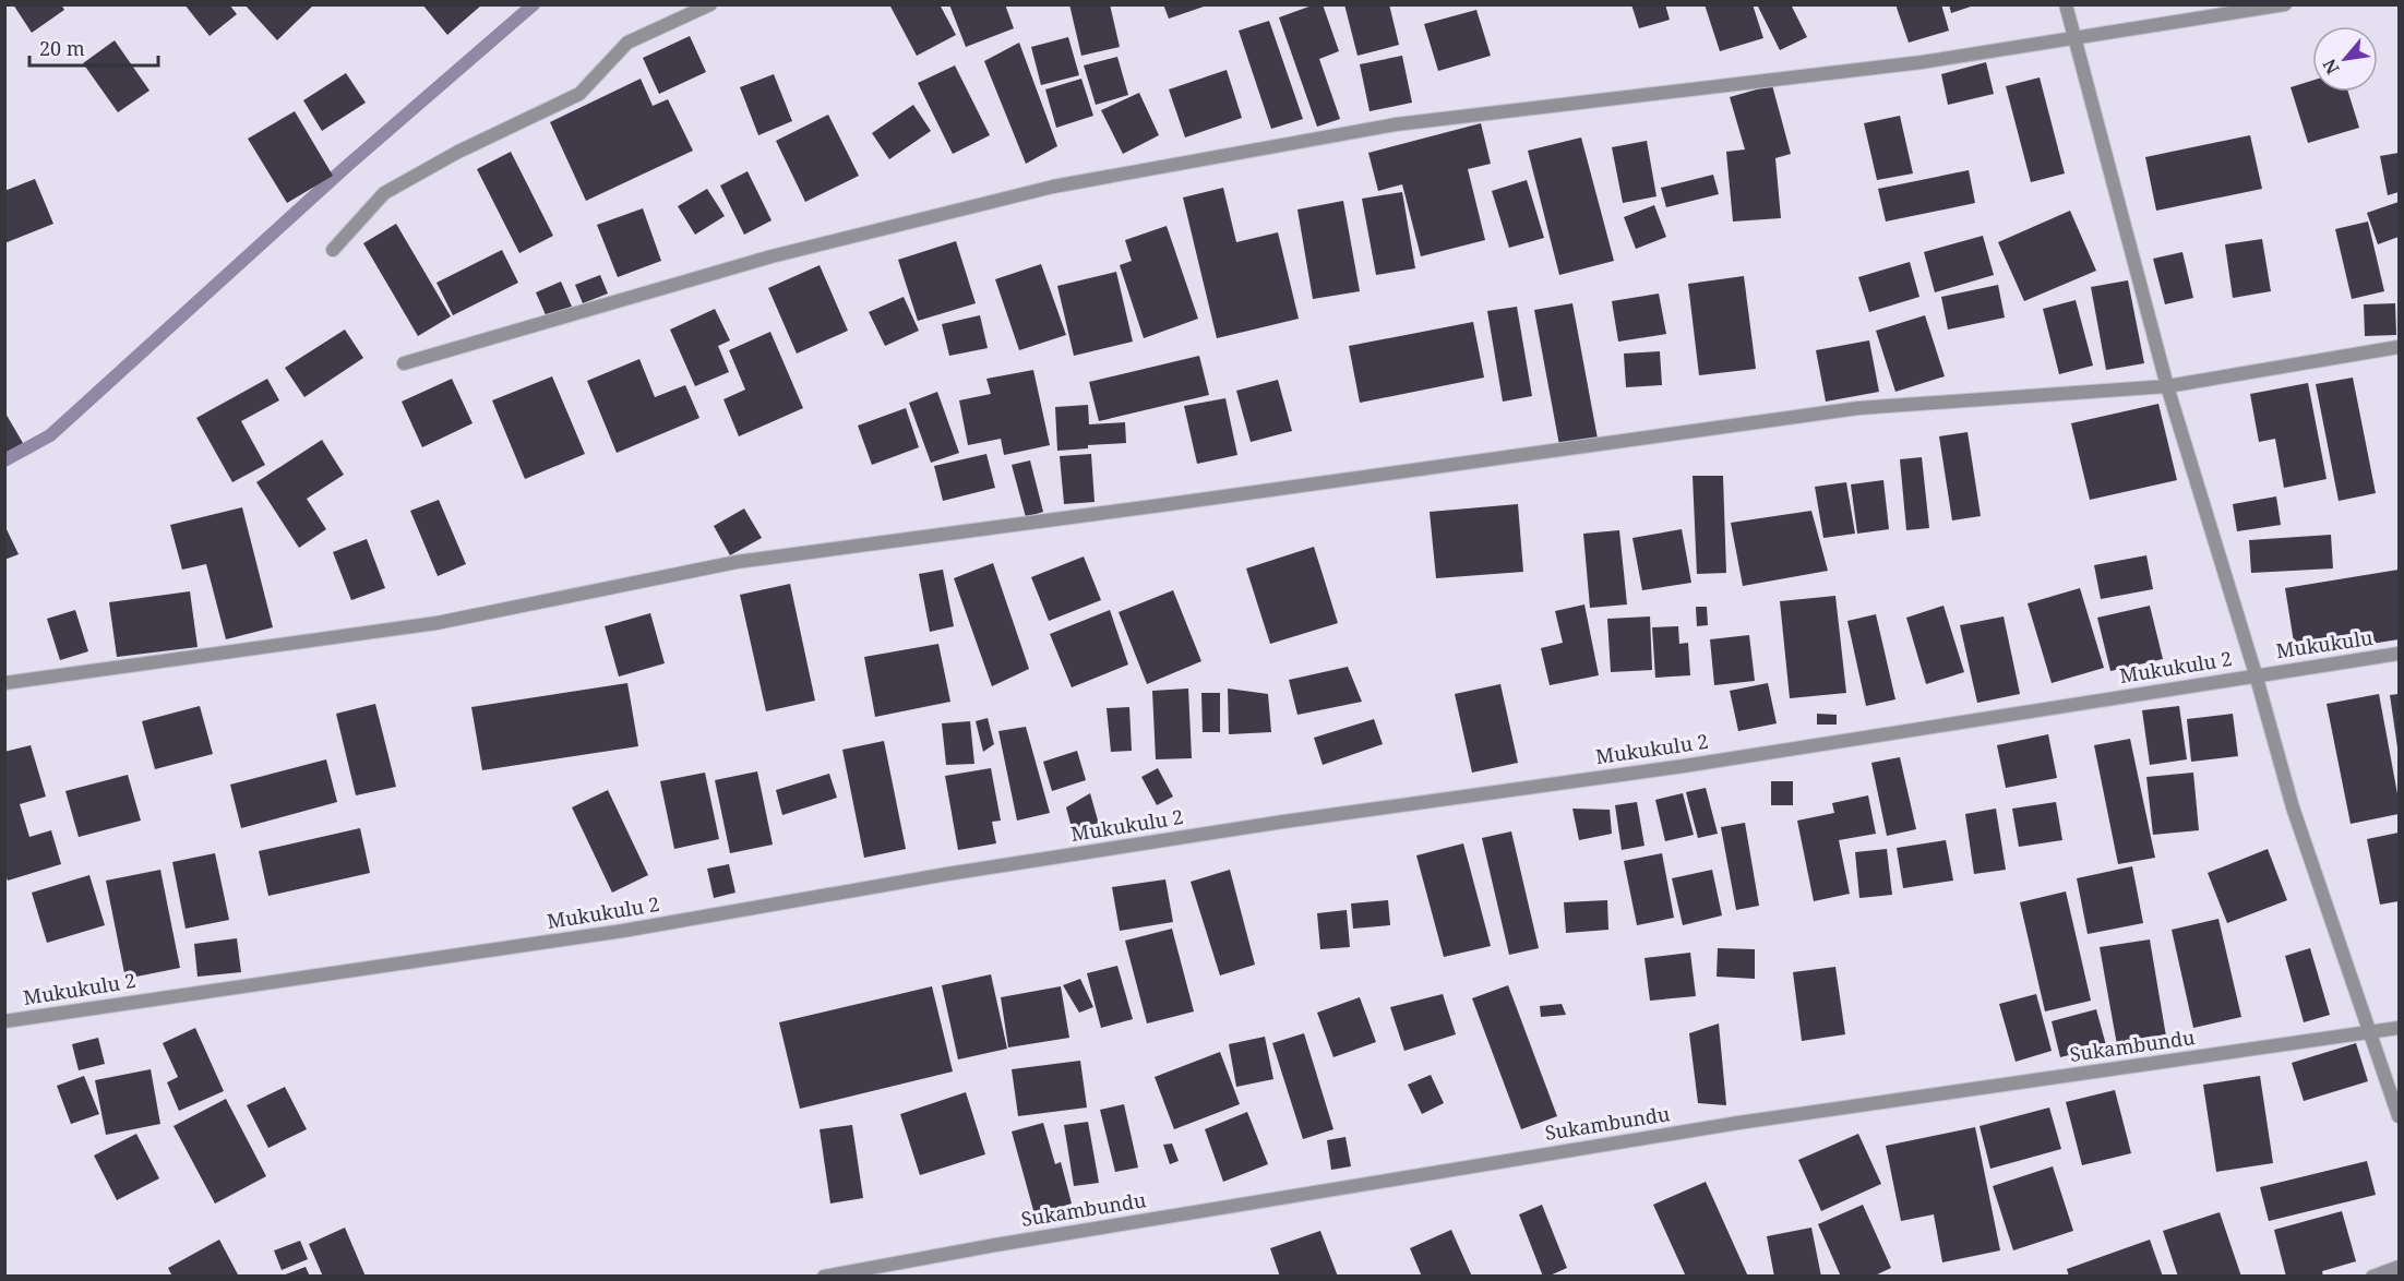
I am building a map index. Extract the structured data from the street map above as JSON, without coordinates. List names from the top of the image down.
{
  "streets": {
    "street": ["Mukukulu", "Mukukulu 2", "Sukambundu"]
  },
  "crossings": [
    ["Mukukulu", "Mukukulu 2"]
  ],
  "scale_bar": "20 m",
  "north": "bottom left"
}
